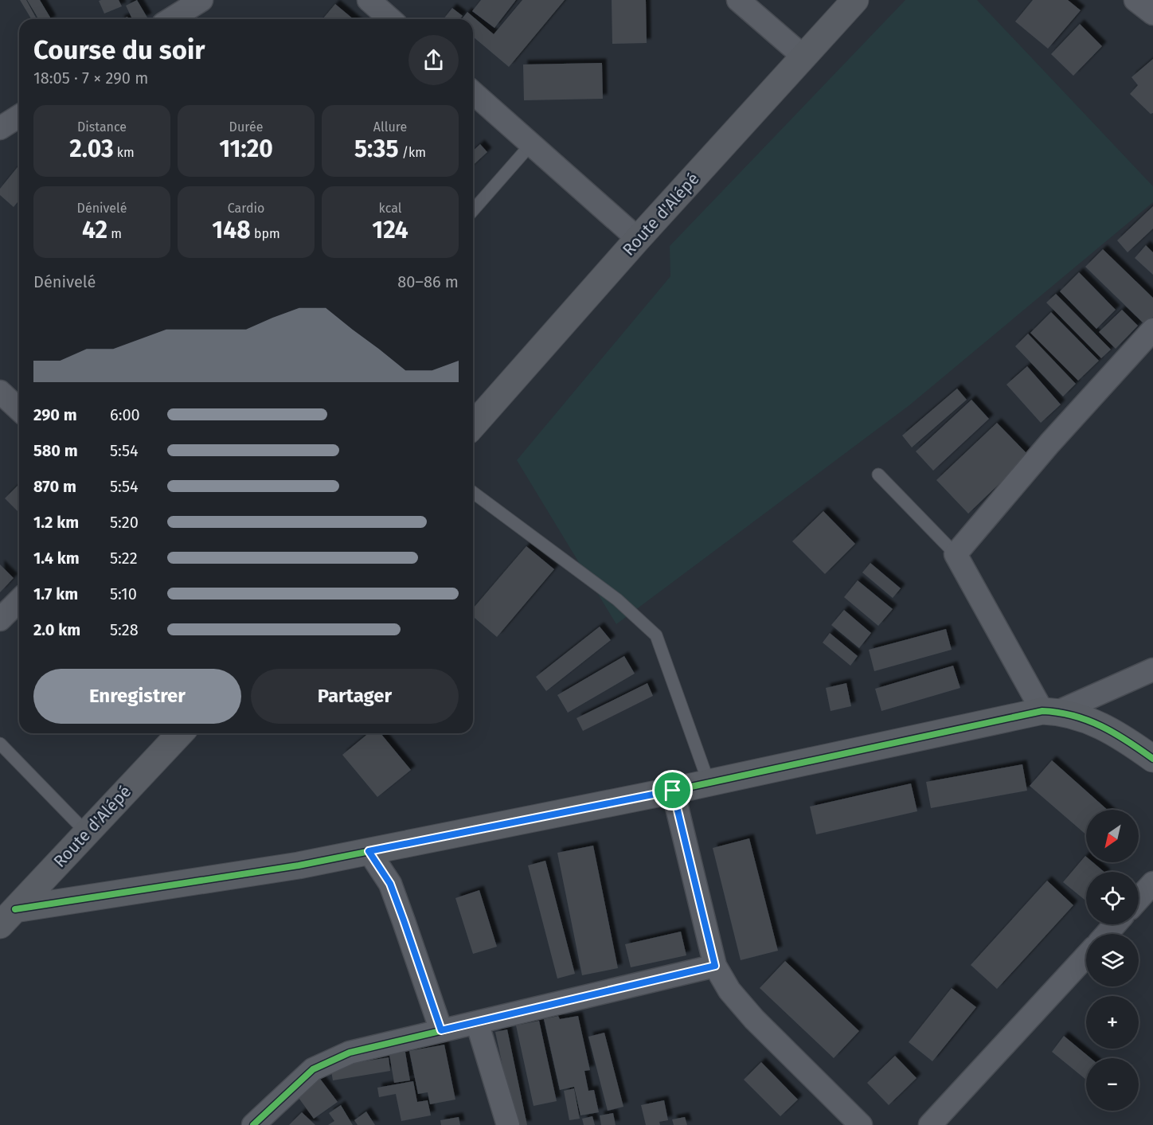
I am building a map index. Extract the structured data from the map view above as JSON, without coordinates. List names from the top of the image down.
{
  "streets": {
    "street": ["Route d'Alépé"]
  },
  "north": "bottom left",
  "page": {
    "heading": ["Course du soir", "18:05 · 7 × 290 m"],
    "stats": [
      ["Distance", "2.03 km"],
      ["Durée", "11:20"],
      ["Allure", "5:35 /km"],
      ["Dénivelé", "42 m"],
      ["Cardio", "148 bpm"],
      ["kcal", "124"]
    ],
    "chart": ["Dénivelé", "80–86 m"],
    "list": [
      {
        "name": "290 m",
        "note": "6:00"
      },
      {
        "name": "580 m",
        "note": "5:54"
      },
      {
        "name": "870 m",
        "note": "5:54"
      },
      {
        "name": "1.2 km",
        "note": "5:20"
      },
      {
        "name": "1.4 km",
        "note": "5:22"
      },
      {
        "name": "1.7 km",
        "note": "5:10"
      },
      {
        "name": "2.0 km",
        "note": "5:28"
      }
    ],
    "buttons": ["Enregistrer", "Partager"],
    "map_buttons": ["+", "−"]
  }
}
